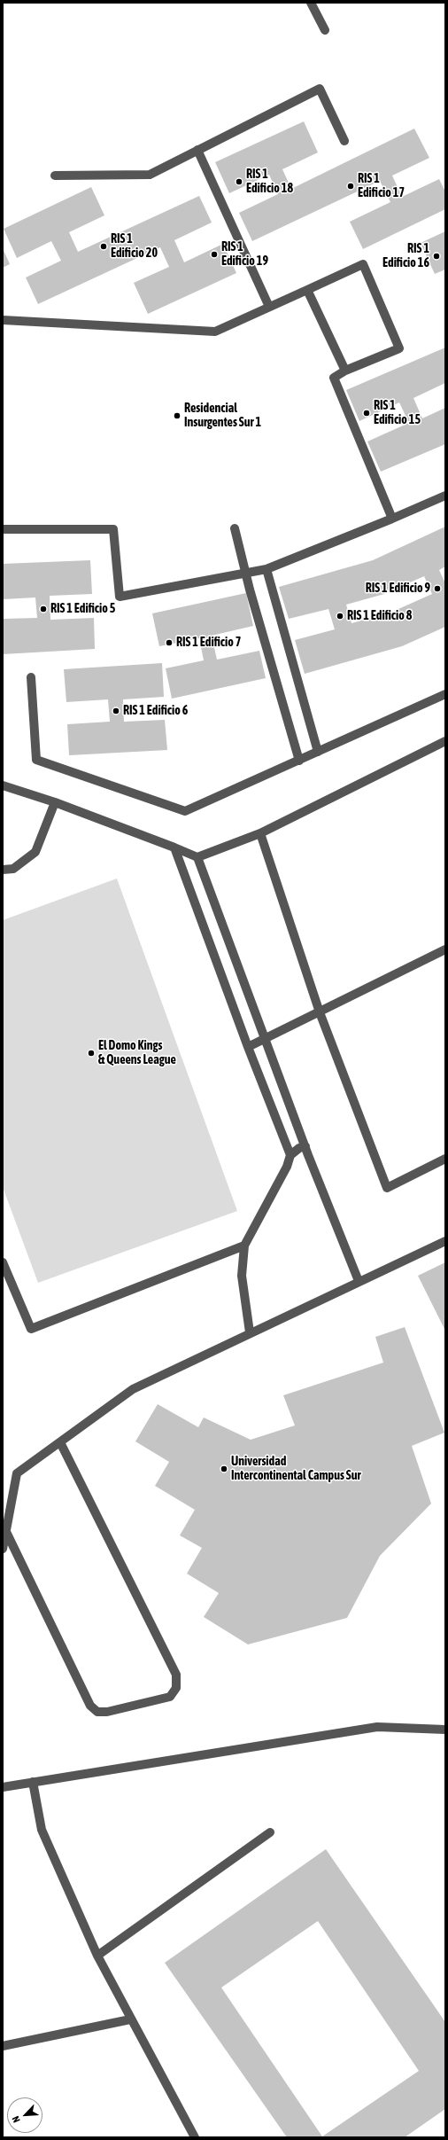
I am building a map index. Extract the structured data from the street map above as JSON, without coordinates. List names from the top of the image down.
{
  "places": [
    "RIS 1 Edificio 18",
    "RIS 1 Edificio 17",
    "RIS 1 Edificio 20",
    "RIS 1 Edificio 19",
    "RIS 1 Edificio 16",
    "RIS 1 Edificio 15",
    "Residencial Insurgentes Sur 1",
    "RIS 1 Edificio 9",
    "RIS 1 Edificio 5",
    "RIS 1 Edificio 8",
    "RIS 1 Edificio 7",
    "RIS 1 Edificio 6",
    "El Domo Kings & Queens League",
    "Universidad Intercontinental Campus Sur"
  ],
  "north": "bottom left"
}
